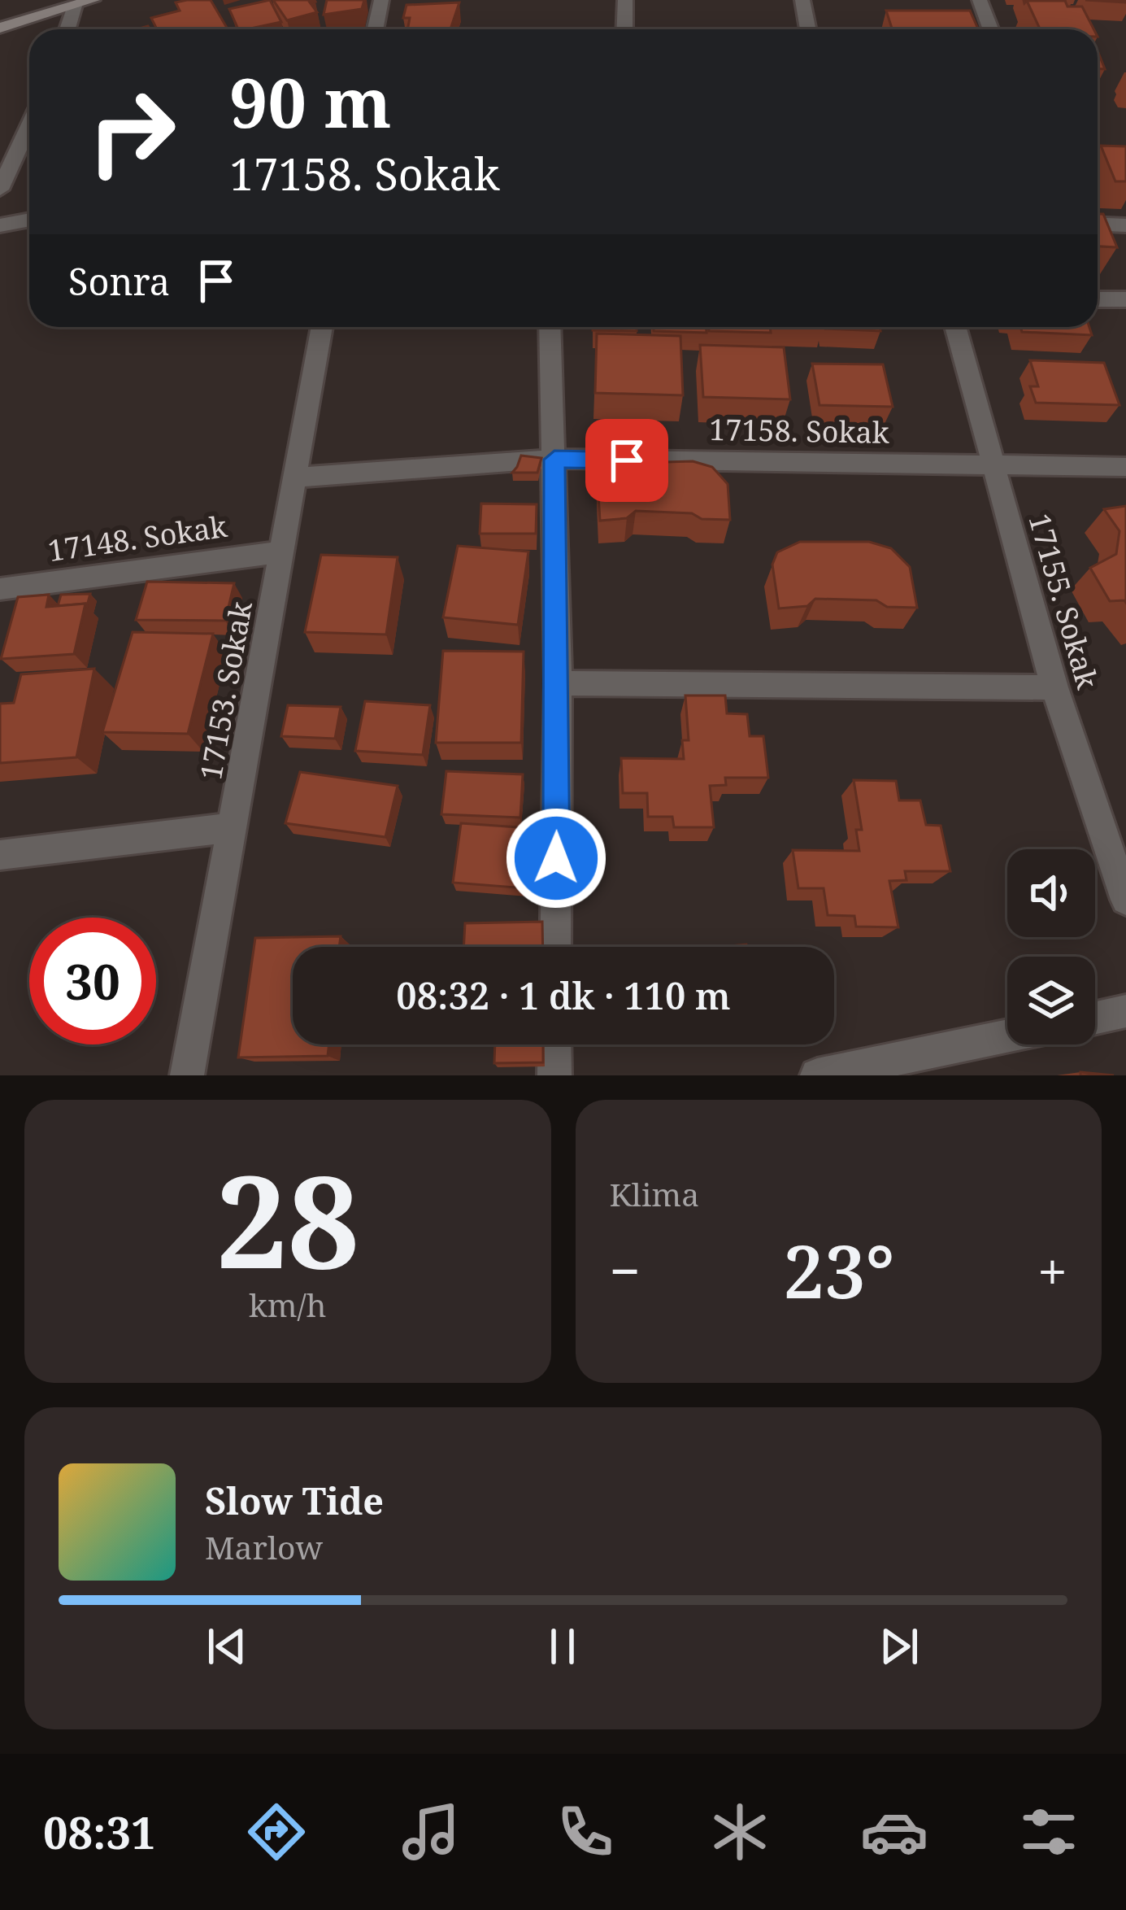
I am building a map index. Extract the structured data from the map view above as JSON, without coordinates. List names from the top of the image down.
{
  "streets": {
    "street": [
      "17158. Sokak",
      "17148. Sokak",
      "17155. Sokak",
      "17153. Sokak"
    ]
  },
  "crossings": [
    ["17158. Sokak", "17155. Sokak"],
    ["17158. Sokak", "17153. Sokak"],
    ["17148. Sokak", "17153. Sokak"]
  ],
  "page": {
    "turn": ["90 m", "17158. Sokak"],
    "then": "Sonra",
    "limit": "30",
    "trip": "08:32 · 1 dk · 110 m",
    "tile": [
      ["28", "km/h"],
      "Klima"
    ],
    "heat": ["−", "23°", "+"],
    "song": ["Slow Tide", "Marlow"],
    "tabs": "08:31"
  }
}
